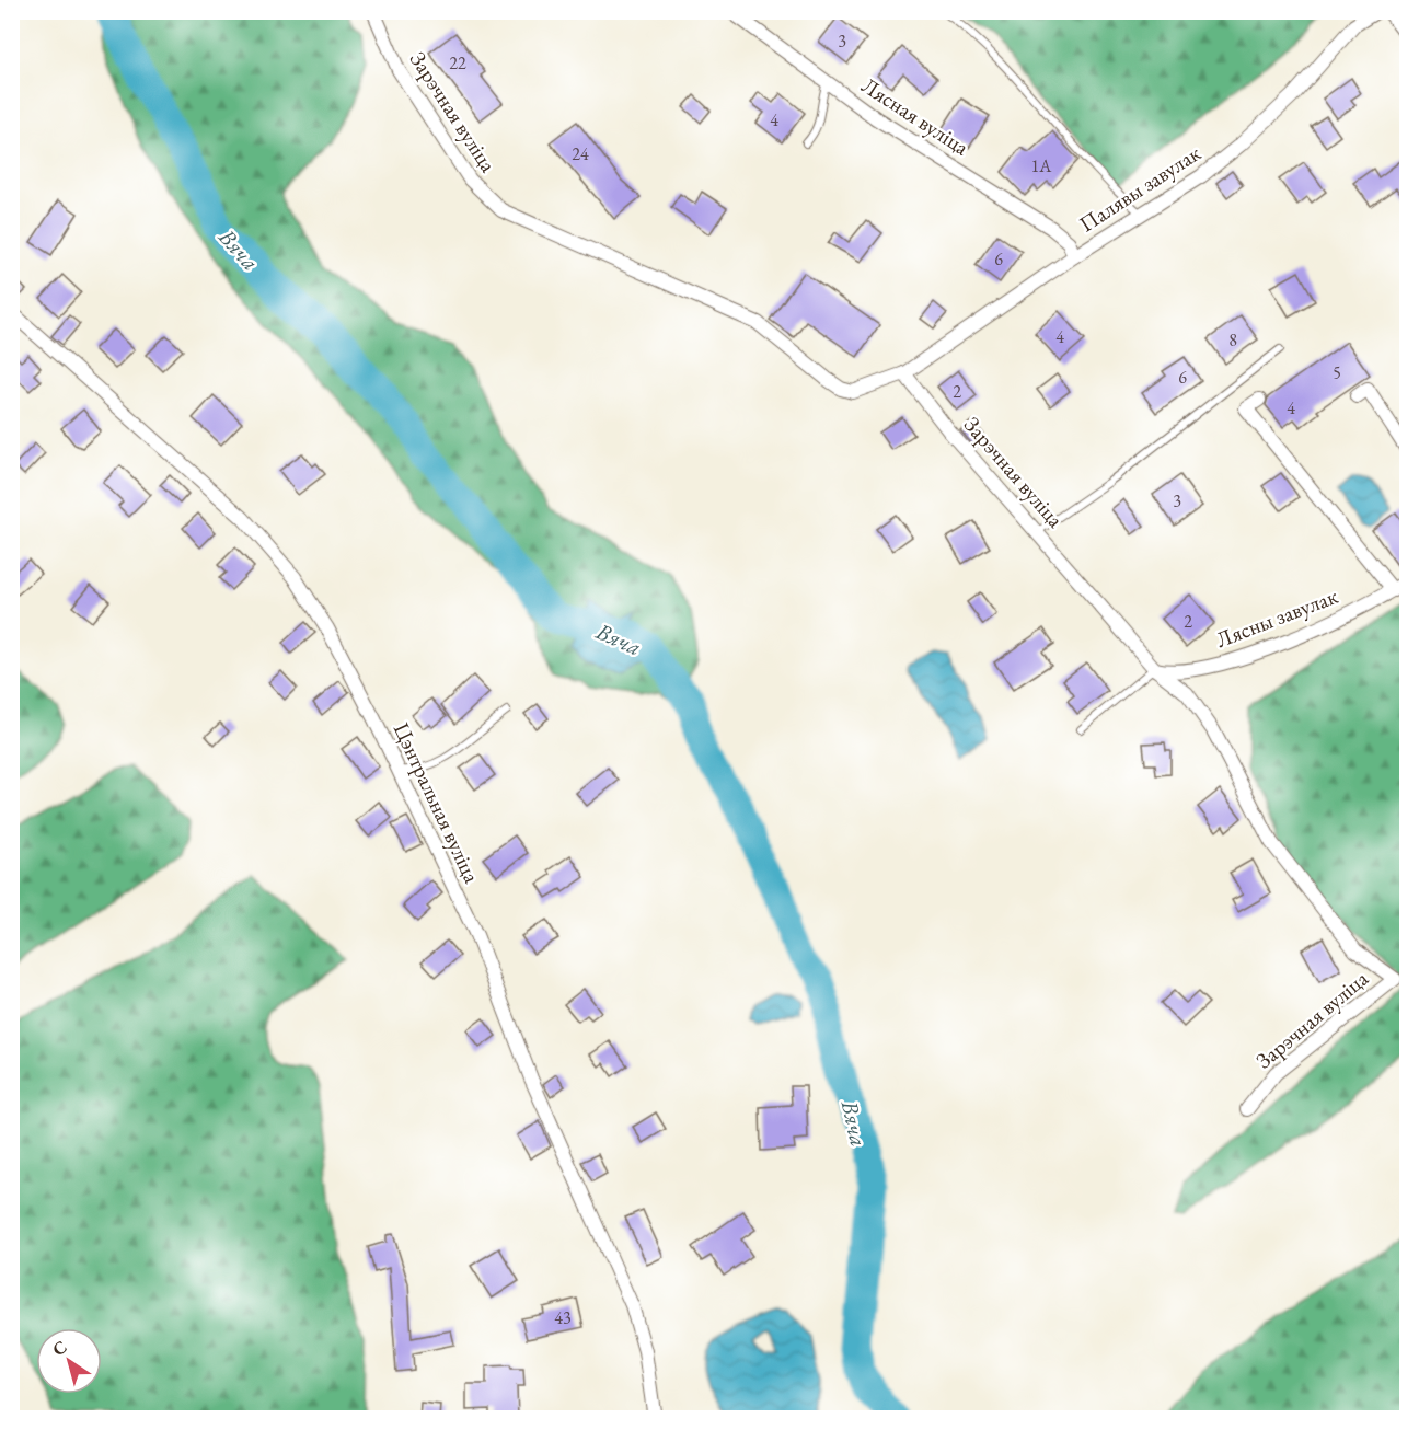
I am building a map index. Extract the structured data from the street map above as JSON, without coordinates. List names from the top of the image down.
{
  "streets": {
    "street": [
      "Зарэчная вуліца",
      "Лясная вуліца",
      "Палявы завулак",
      "Лясны завулак",
      "Цэнтральная вуліца"
    ]
  },
  "crossings": [
    ["Зарэчная вуліца", "Палявы завулак"],
    ["Зарэчная вуліца", "Лясны завулак"],
    ["Лясная вуліца", "Палявы завулак"]
  ],
  "water": ["Вяча"],
  "house_numbers": [
    "3",
    "22",
    "4",
    "24",
    "1А",
    "6",
    "4",
    "8",
    "5",
    "6",
    "2",
    "4",
    "3",
    "2",
    "43"
  ],
  "north": "top left"
}
